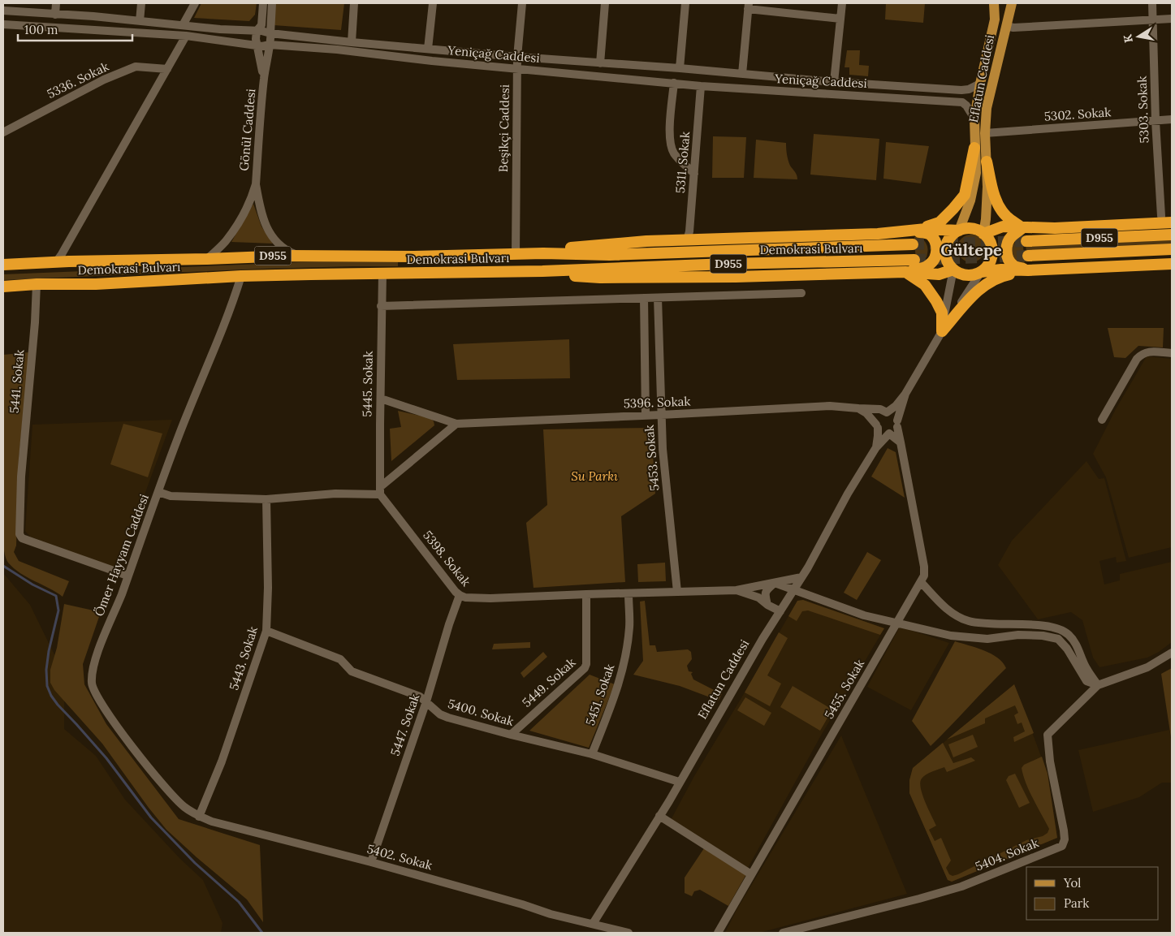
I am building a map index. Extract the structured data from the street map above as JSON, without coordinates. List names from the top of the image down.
{
  "streets": {
    "highway": ["D955", "Demokrasi Bulvarı"],
    "main road": ["Eflatun Caddesi"],
    "street": [
      "Yeniçağ Caddesi",
      "5336. Sokak",
      "5303. Sokak",
      "5302. Sokak",
      "Beşikçi Caddesi",
      "Gönül Caddesi",
      "5311. Sokak",
      "5441. Sokak",
      "5445. Sokak",
      "5396. Sokak",
      "5453. Sokak",
      "Ömer Hayyam Caddesi",
      "5398. Sokak",
      "5443. Sokak",
      "5449. Sokak",
      "5455. Sokak",
      "5451. Sokak",
      "5400. Sokak",
      "5447. Sokak",
      "5404. Sokak",
      "5402. Sokak"
    ]
  },
  "crossings": [
    ["Yeniçağ Caddesi", "Eflatun Caddesi"],
    ["Yeniçağ Caddesi", "Beşikçi Caddesi"],
    ["Yeniçağ Caddesi", "Gönül Caddesi"],
    ["Yeniçağ Caddesi", "5311. Sokak"],
    ["Eflatun Caddesi", "5302. Sokak"],
    ["Eflatun Caddesi", "5396. Sokak"],
    ["Eflatun Caddesi", "5398. Sokak"],
    ["Eflatun Caddesi", "5455. Sokak"],
    ["Eflatun Caddesi", "5400. Sokak"],
    ["Eflatun Caddesi", "5402. Sokak"],
    ["5303. Sokak", "5302. Sokak"],
    ["Beşikçi Caddesi", "Demokrasi Bulvarı"],
    ["Demokrasi Bulvarı", "5441. Sokak"],
    ["Demokrasi Bulvarı", "5445. Sokak"],
    ["Demokrasi Bulvarı", "Ömer Hayyam Caddesi"],
    ["5441. Sokak", "Ömer Hayyam Caddesi"],
    ["5445. Sokak", "5398. Sokak"],
    ["5396. Sokak", "5453. Sokak"],
    ["5396. Sokak", "5455. Sokak"],
    ["5453. Sokak", "5398. Sokak"],
    ["Ömer Hayyam Caddesi", "5443. Sokak"],
    ["Ömer Hayyam Caddesi", "5402. Sokak"],
    ["5398. Sokak", "5449. Sokak"],
    ["5398. Sokak", "5451. Sokak"],
    ["5398. Sokak", "5447. Sokak"],
    ["5443. Sokak", "5400. Sokak"],
    ["5443. Sokak", "5402. Sokak"],
    ["5449. Sokak", "5400. Sokak"],
    ["5451. Sokak", "5400. Sokak"],
    ["5400. Sokak", "5447. Sokak"],
    ["5447. Sokak", "5402. Sokak"]
  ],
  "districts": ["Gültepe"],
  "parks": ["Su Parkı"],
  "legend": ["Yol", "Park"],
  "scale_bar": "100 m",
  "north": "left"
}
